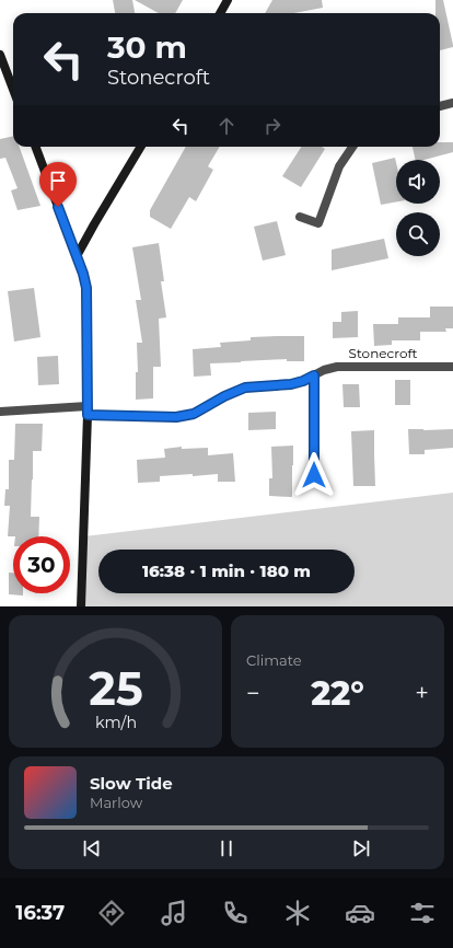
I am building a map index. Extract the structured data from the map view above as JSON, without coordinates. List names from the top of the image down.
{
  "streets": {
    "street": ["Stonecroft"]
  },
  "page": {
    "turn": ["30 m", "Stonecroft"],
    "limit": "30",
    "trip": "16:38 · 1 min · 180 m",
    "tile": "Climate",
    "heat": ["−", "22°", "+"],
    "song": ["Slow Tide", "Marlow"],
    "tabs": "16:37",
    "gauge": ["25", "km/h"]
  }
}
